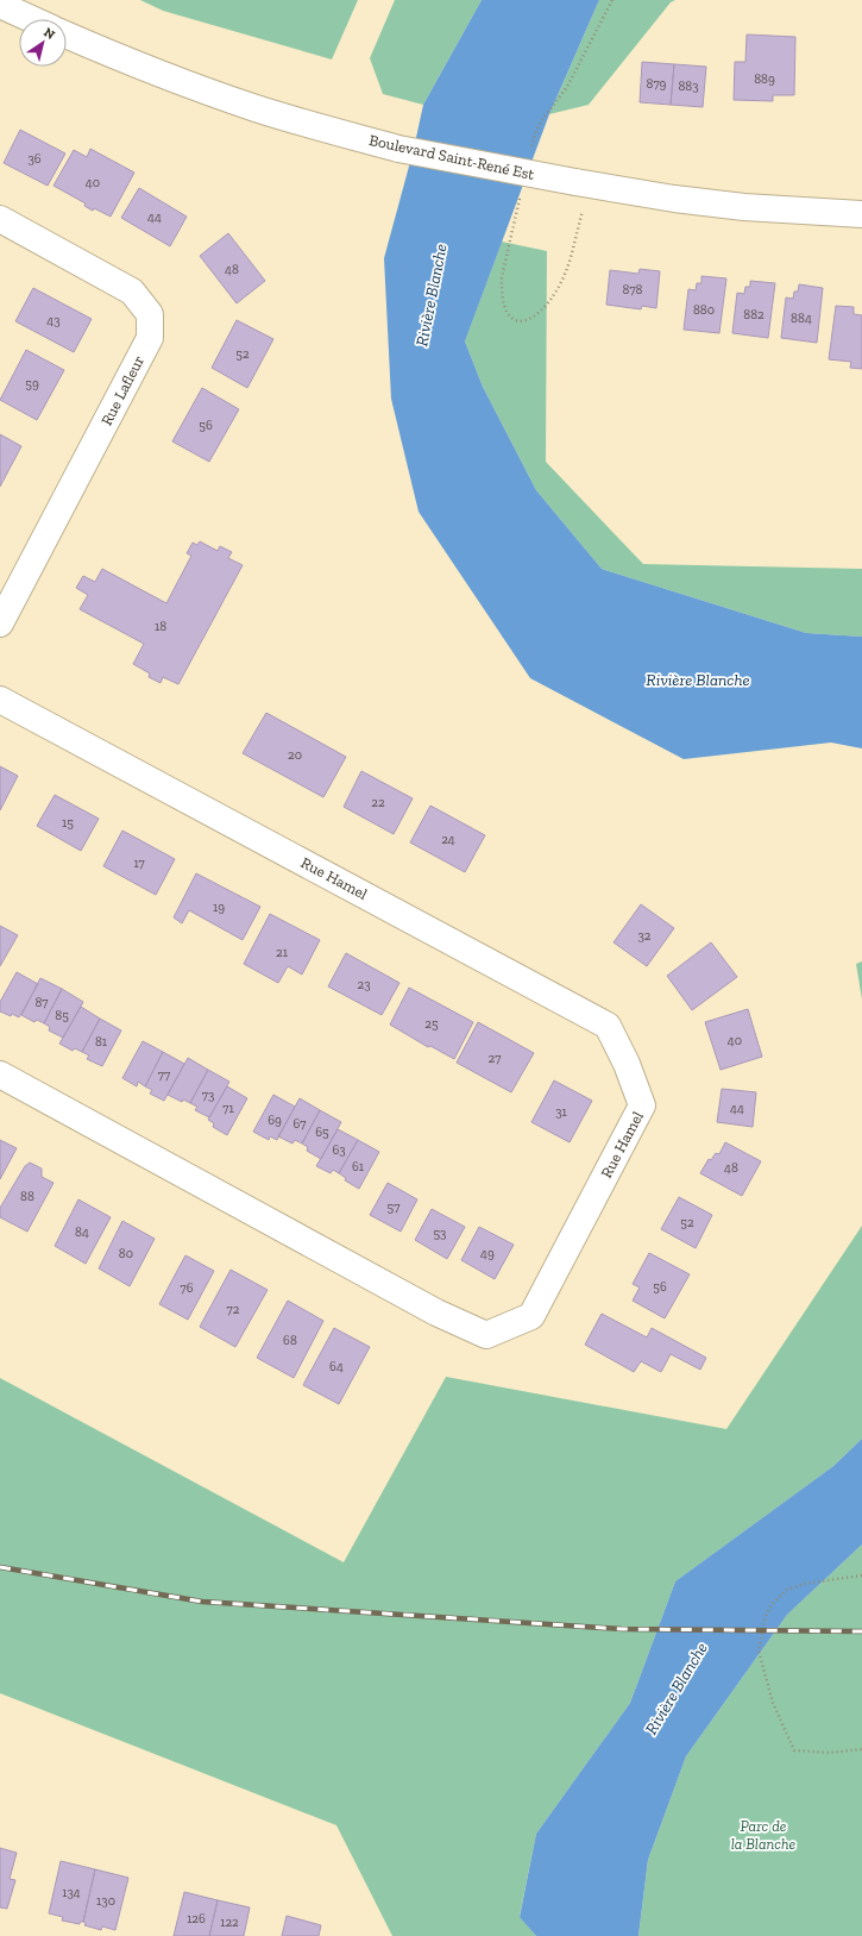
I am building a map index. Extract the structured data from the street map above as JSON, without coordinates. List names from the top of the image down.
{
  "streets": {
    "street": ["Boulevard Saint-René Est", "Rue Lafleur", "Rue Hamel"]
  },
  "water": ["Rivière Blanche"],
  "parks": ["Parc de la Blanche"],
  "house_numbers": [
    "889",
    "879",
    "883",
    "36",
    "40",
    "44",
    "48",
    "878",
    "880",
    "882",
    "884",
    "43",
    "52",
    "59",
    "56",
    "18",
    "20",
    "22",
    "15",
    "24",
    "17",
    "19",
    "32",
    "21",
    "23",
    "87",
    "85",
    "25",
    "40",
    "81",
    "27",
    "77",
    "73",
    "71",
    "44",
    "31",
    "69",
    "67",
    "65",
    "63",
    "61",
    "48",
    "88",
    "57",
    "52",
    "84",
    "53",
    "80",
    "49",
    "56",
    "76",
    "72",
    "68",
    "64",
    "134",
    "130",
    "126",
    "122"
  ],
  "north": "top right"
}
